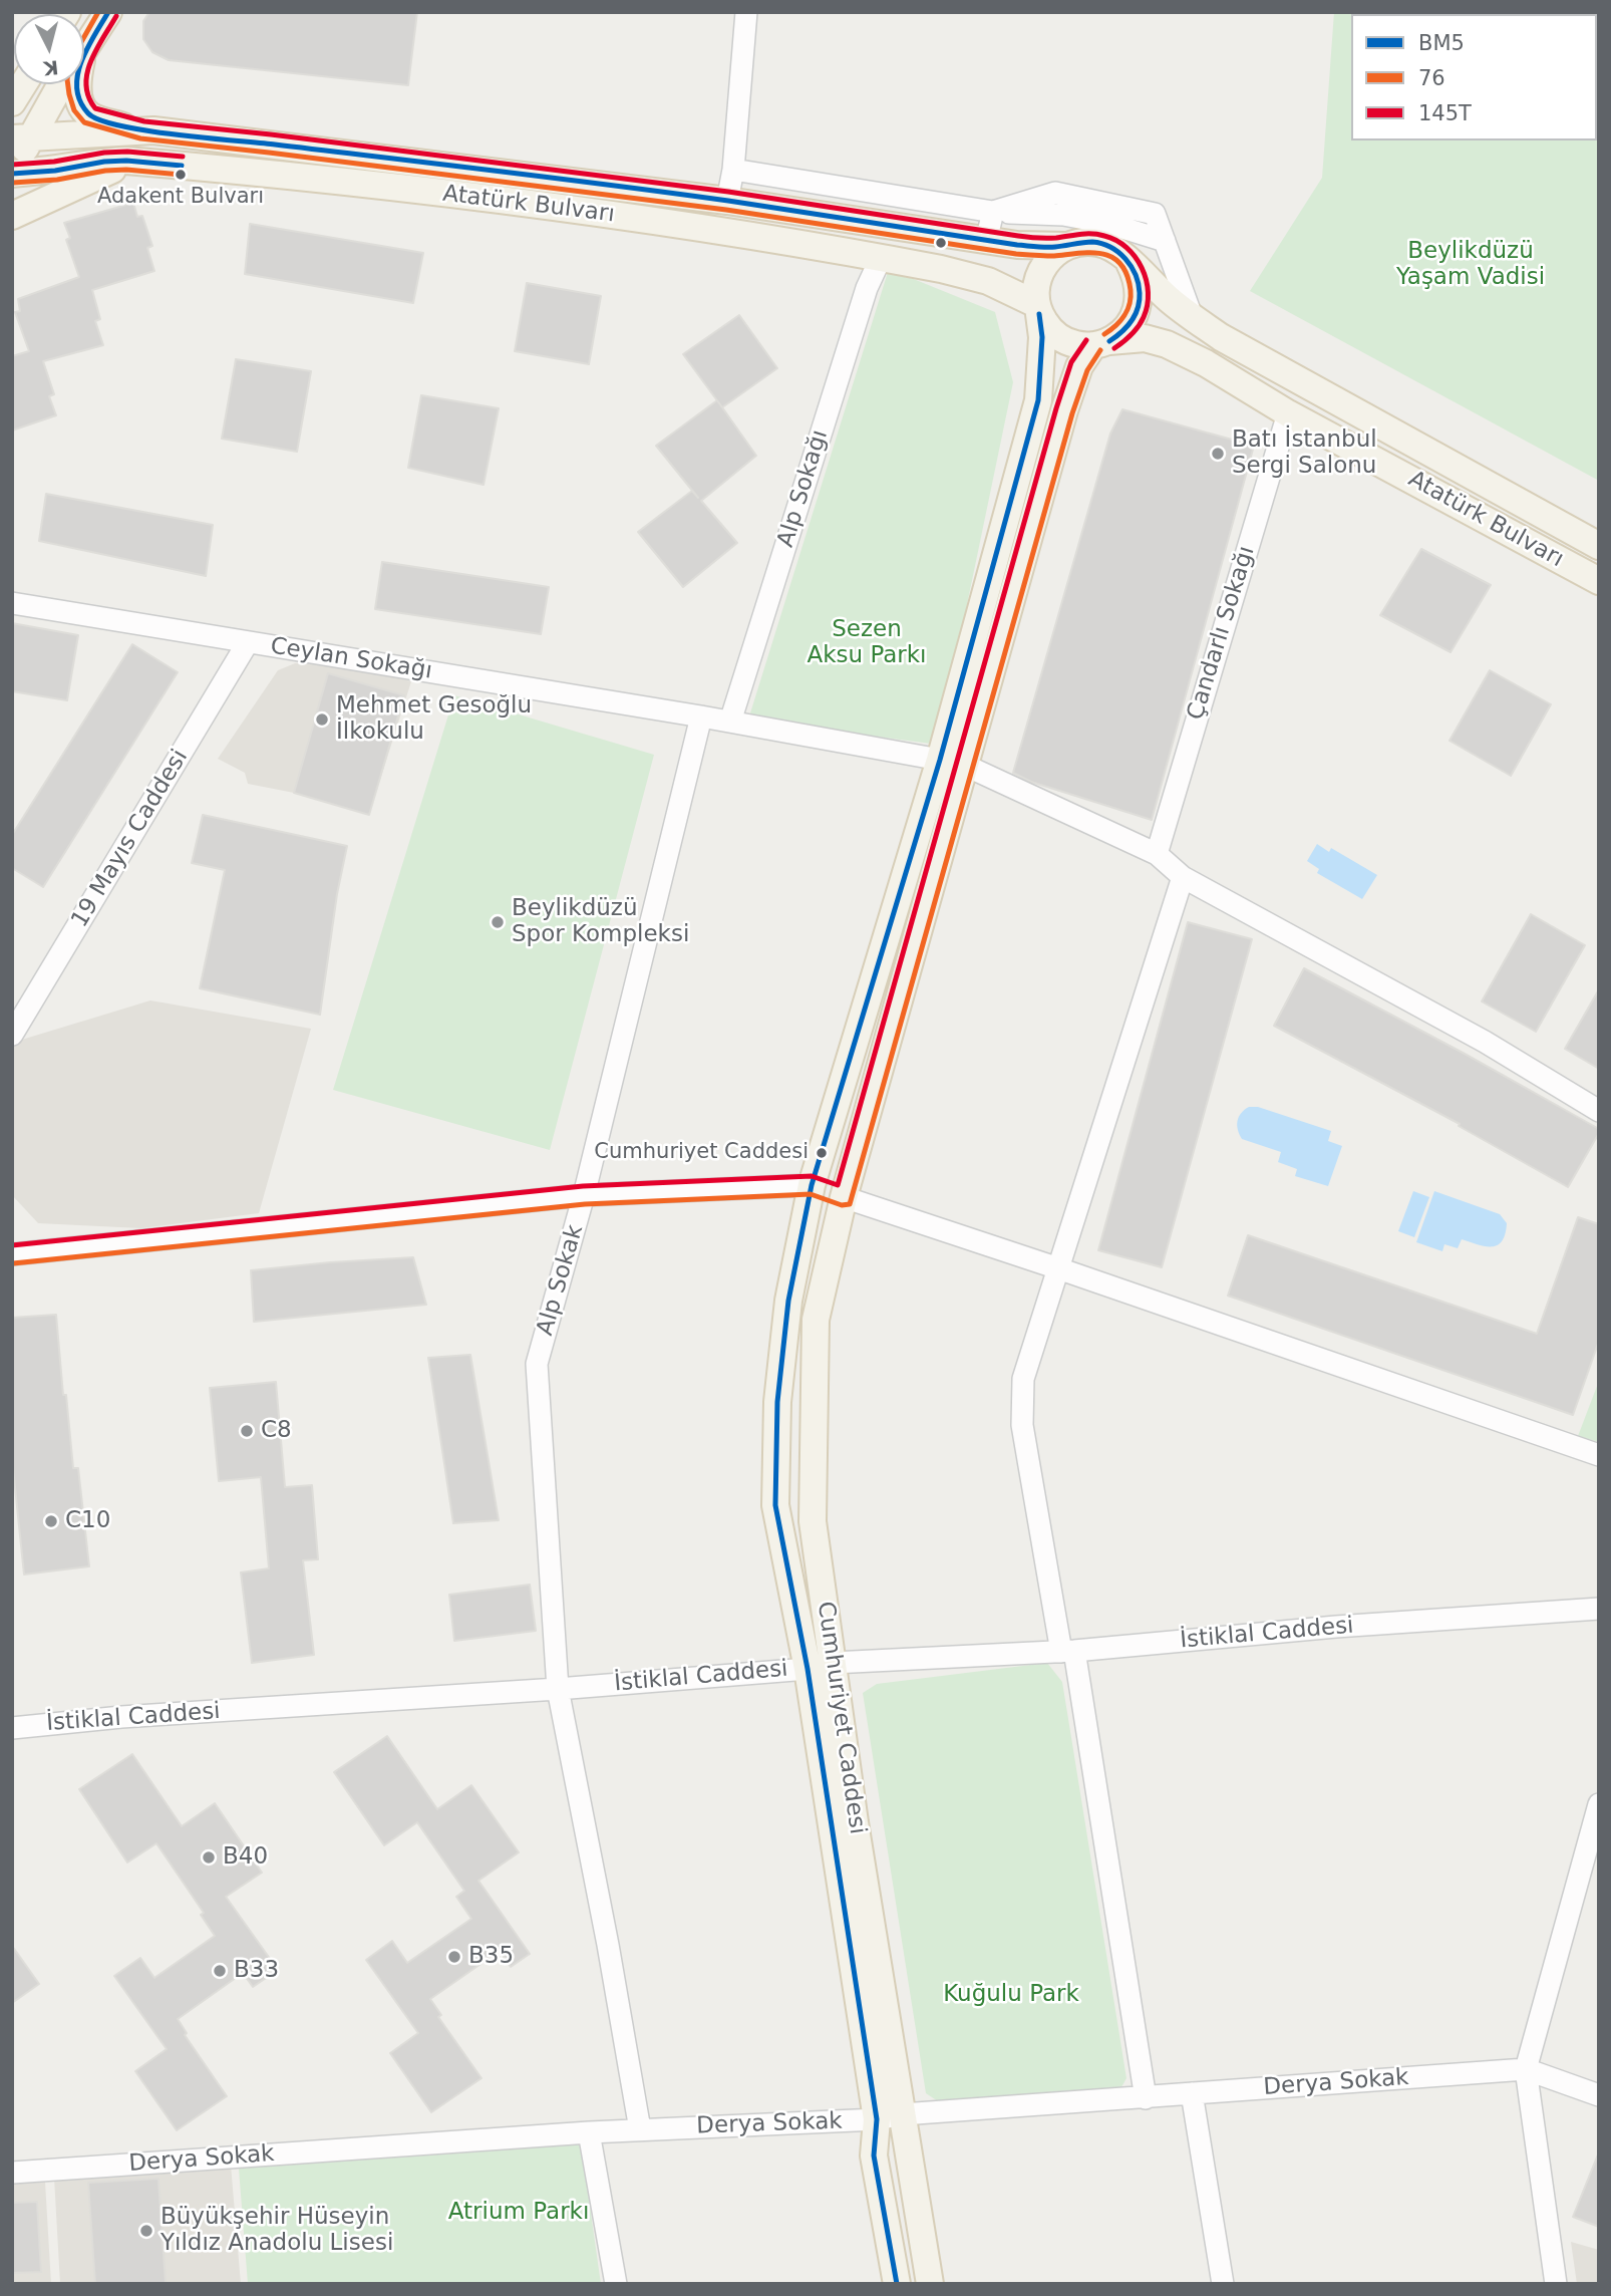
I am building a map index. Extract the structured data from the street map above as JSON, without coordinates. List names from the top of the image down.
{
  "streets": {
    "main road": ["Atatürk Bulvarı", "Cumhuriyet Caddesi"],
    "street": [
      "Alp Sokağı",
      "Çandarlı Sokağı",
      "Ceylan Sokağı",
      "19 Mayıs Caddesi",
      "Alp Sokak",
      "İstiklal Caddesi",
      "Derya Sokak"
    ]
  },
  "crossings": [
    ["Atatürk Bulvarı", "Alp Sokağı"],
    ["Atatürk Bulvarı", "Çandarlı Sokağı"],
    ["Atatürk Bulvarı", "Cumhuriyet Caddesi"],
    ["Alp Sokağı", "Ceylan Sokağı"],
    ["Ceylan Sokağı", "19 Mayıs Caddesi"],
    ["Ceylan Sokağı", "Alp Sokak"],
    ["Ceylan Sokağı", "Cumhuriyet Caddesi"],
    ["Alp Sokak", "İstiklal Caddesi"],
    ["Alp Sokak", "Derya Sokak"],
    ["İstiklal Caddesi", "Cumhuriyet Caddesi"],
    ["Cumhuriyet Caddesi", "Derya Sokak"]
  ],
  "parks": [
    "Beylikdüzü Yaşam Vadisi",
    "Sezen Aksu Parkı",
    "Kuğulu Park",
    "Atrium Parkı"
  ],
  "places": [
    "Adakent Bulvarı",
    "Batı İstanbul Sergi Salonu",
    "Mehmet Gesoğlu İlkokulu",
    "Beylikdüzü Spor Kompleksi",
    "Cumhuriyet Caddesi",
    "C8",
    "C10",
    "B40",
    "B35",
    "B33",
    "Büyükşehir Hüseyin Yıldız Anadolu Lisesi"
  ],
  "lines": ["transit line BM5", "transit line 76", "transit line 145T"],
  "legend": ["BM5", "76", "145T"],
  "north": "bottom"
}
